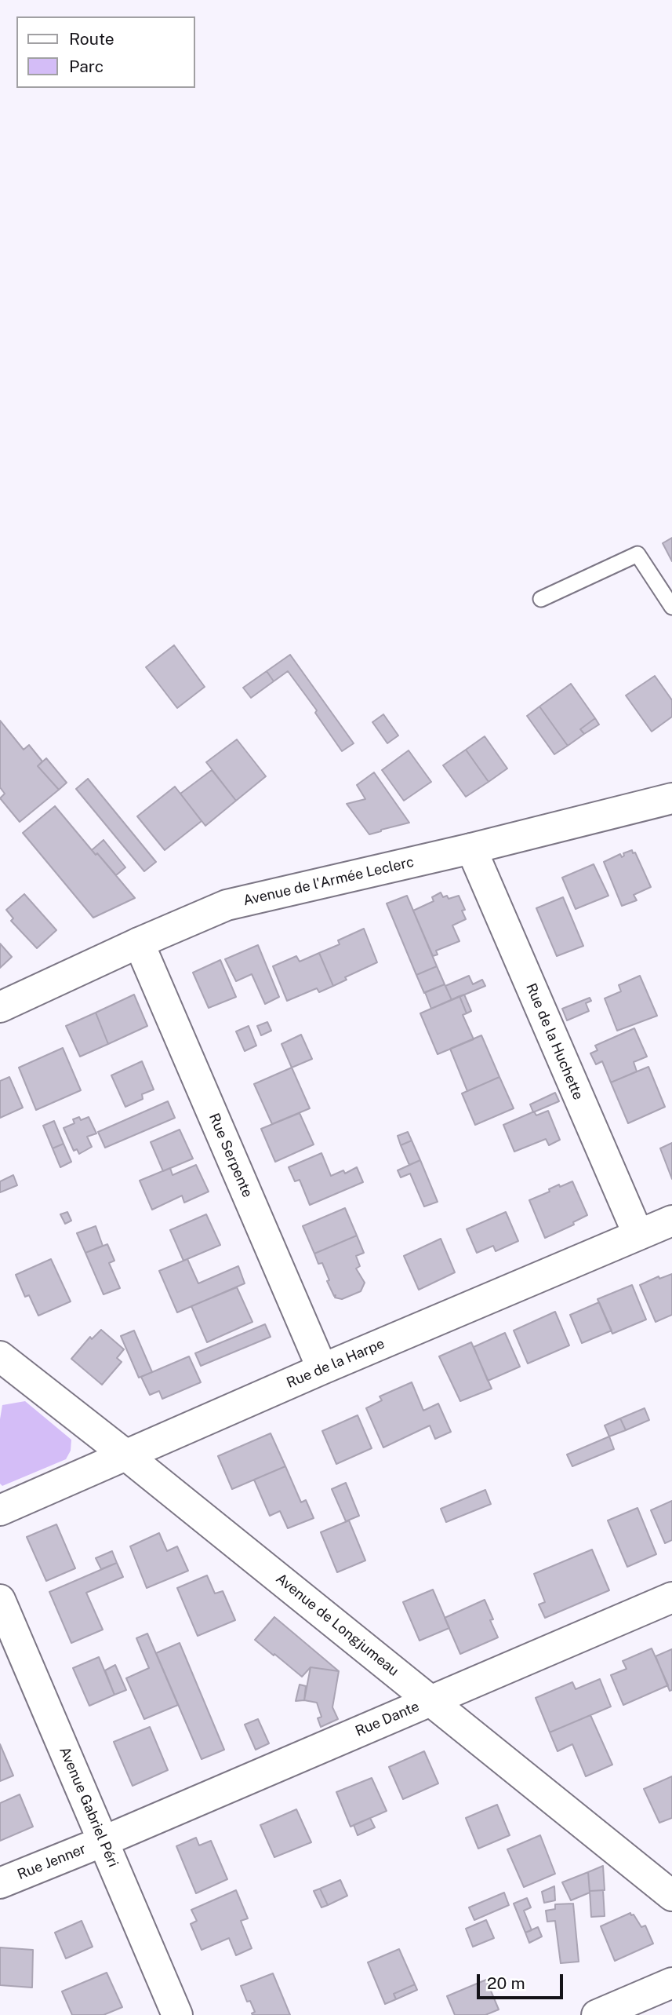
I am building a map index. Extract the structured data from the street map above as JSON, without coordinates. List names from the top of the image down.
{
  "streets": {
    "street": [
      "Avenue de l'Armée Leclerc",
      "Rue de la Huchette",
      "Rue Serpente",
      "Rue de la Harpe",
      "Avenue de Longjumeau",
      "Rue Dante",
      "Avenue Gabriel Péri",
      "Rue Jenner"
    ]
  },
  "crossings": [
    ["Avenue de l'Armée Leclerc", "Rue de la Huchette"],
    ["Avenue de l'Armée Leclerc", "Rue Serpente"],
    ["Rue de la Huchette", "Rue de la Harpe"],
    ["Rue Serpente", "Rue de la Harpe"],
    ["Rue de la Harpe", "Avenue de Longjumeau"],
    ["Avenue de Longjumeau", "Rue Dante"],
    ["Rue Dante", "Avenue Gabriel Péri"],
    ["Rue Dante", "Rue Jenner"],
    ["Avenue Gabriel Péri", "Rue Jenner"]
  ],
  "legend": ["Route", "Parc"],
  "scale_bar": "20 m"
}
